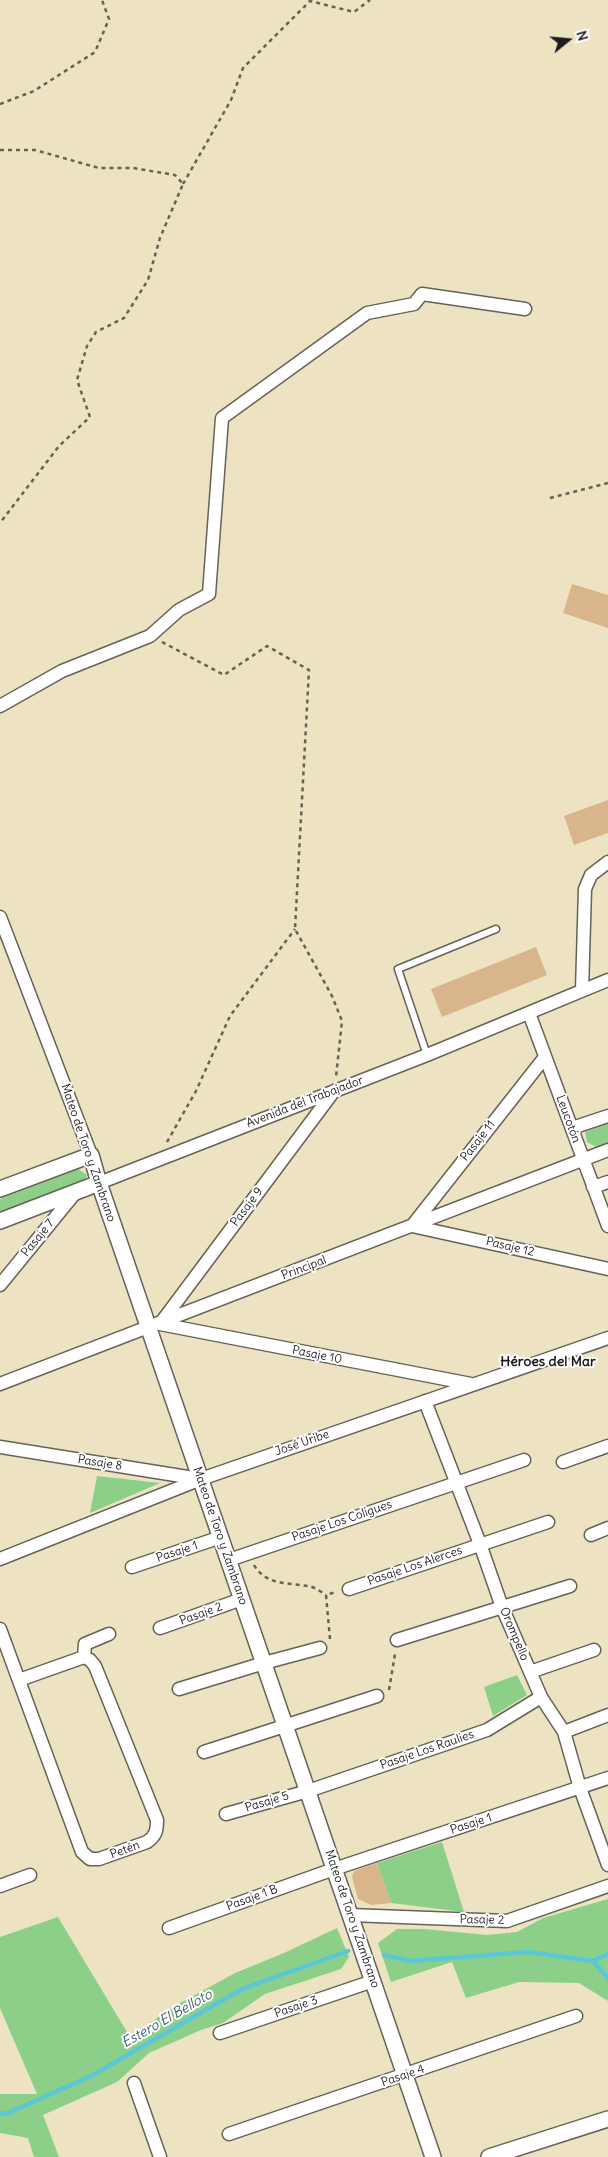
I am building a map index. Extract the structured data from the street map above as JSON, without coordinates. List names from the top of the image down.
{
  "streets": {
    "street": [
      "Avenida del Trabajador",
      "Leucotón",
      "Pasaje 11",
      "Mateo de Toro y Zambrano",
      "Pasaje 9",
      "Pasaje 7",
      "Pasaje 12",
      "Principal",
      "Pasaje 10",
      "José Uribe",
      "Pasaje 8",
      "Pasaje Los Coligues",
      "Pasaje 1",
      "Pasaje Los Alerces",
      "Pasaje 2",
      "Orompello",
      "Pasaje Los Raulies",
      "Pasaje 5",
      "Petén",
      "Pasaje 1 B",
      "Pasaje 3",
      "Pasaje 4"
    ]
  },
  "crossings": [
    ["Avenida del Trabajador", "Leucotón"],
    ["Avenida del Trabajador", "Mateo de Toro y Zambrano"],
    ["Avenida del Trabajador", "Pasaje 9"],
    ["Avenida del Trabajador", "Pasaje 7"],
    ["Leucotón", "Pasaje 11"],
    ["Leucotón", "Principal"],
    ["Pasaje 11", "Pasaje 12"],
    ["Pasaje 11", "Principal"],
    ["Mateo de Toro y Zambrano", "Pasaje 9"],
    ["Mateo de Toro y Zambrano", "Principal"],
    ["Mateo de Toro y Zambrano", "Pasaje 10"],
    ["Mateo de Toro y Zambrano", "José Uribe"],
    ["Mateo de Toro y Zambrano", "Pasaje 8"],
    ["Mateo de Toro y Zambrano", "Pasaje Los Coligues"],
    ["Mateo de Toro y Zambrano", "Pasaje 1"],
    ["Mateo de Toro y Zambrano", "Pasaje 2"],
    ["Mateo de Toro y Zambrano", "Pasaje Los Raulies"],
    ["Mateo de Toro y Zambrano", "Pasaje 5"],
    ["Mateo de Toro y Zambrano", "Pasaje 1 B"],
    ["Mateo de Toro y Zambrano", "Pasaje 3"],
    ["Mateo de Toro y Zambrano", "Pasaje 4"],
    ["Pasaje 9", "Principal"],
    ["Pasaje 9", "Pasaje 10"],
    ["Pasaje 12", "Principal"],
    ["Principal", "Pasaje 10"],
    ["Pasaje 10", "José Uribe"],
    ["José Uribe", "Pasaje 8"],
    ["José Uribe", "Orompello"],
    ["Pasaje Los Coligues", "Orompello"],
    ["Pasaje 1", "Orompello"],
    ["Pasaje 1", "Pasaje 1 B"],
    ["Pasaje Los Alerces", "Orompello"],
    ["Orompello", "Pasaje Los Raulies"],
    ["Pasaje Los Raulies", "Pasaje 5"]
  ],
  "districts": ["Héroes del Mar"],
  "water": ["Estero El Belloto"],
  "north": "right"
}
